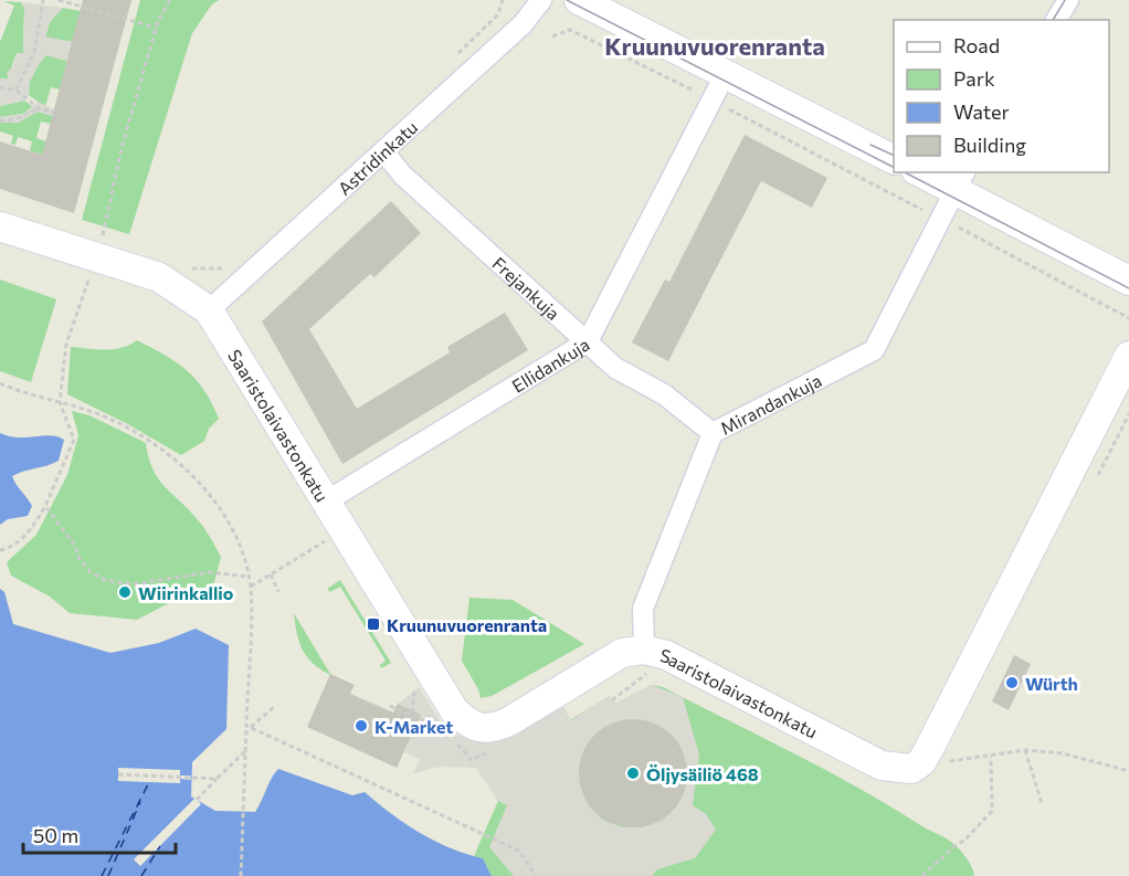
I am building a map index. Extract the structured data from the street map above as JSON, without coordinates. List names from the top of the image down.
{
  "streets": {
    "street": [
      "Astridinkatu",
      "Frejankuja",
      "Ellidankuja",
      "Mirandankuja",
      "Saaristolaivastonkatu"
    ]
  },
  "crossings": [
    ["Astridinkatu", "Frejankuja"],
    ["Astridinkatu", "Saaristolaivastonkatu"],
    ["Frejankuja", "Ellidankuja"],
    ["Frejankuja", "Mirandankuja"],
    ["Ellidankuja", "Saaristolaivastonkatu"],
    ["Mirandankuja", "Saaristolaivastonkatu"]
  ],
  "districts": ["Kruunuvuorenranta"],
  "places": {
    "other": [
      "Wiirinkallio",
      "Würth",
      "K-Market",
      "Öljysäiliö 468"
    ],
    "transit": ["Kruunuvuorenranta"]
  },
  "legend": [
    "Road",
    "Park",
    "Water",
    "Building"
  ],
  "scale_bar": "50 m"
}
